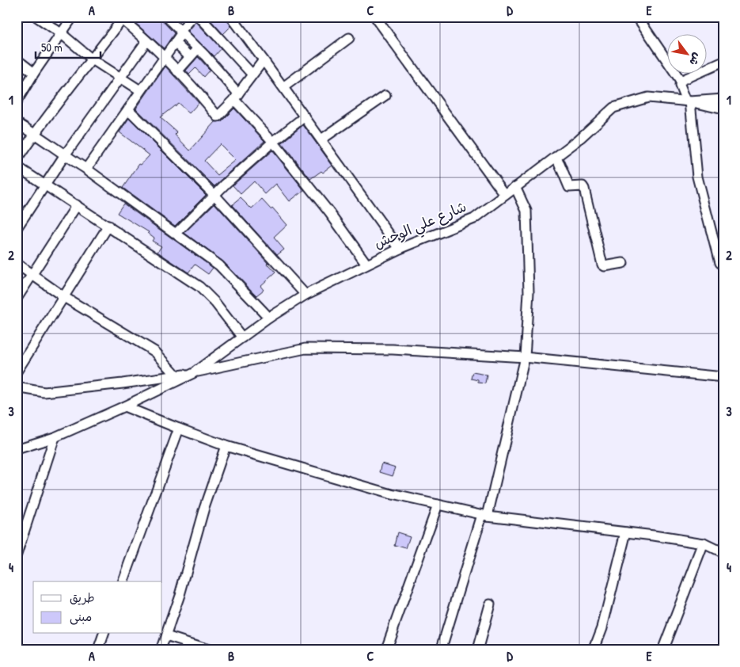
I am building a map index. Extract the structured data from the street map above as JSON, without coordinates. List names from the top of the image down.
{
  "streets": {
    "street": ["شارع علي الوحش"]
  },
  "legend": ["طريق", "مبنى"],
  "scale_bar": "50 m",
  "north": "bottom right",
  "grid": {
    "columns": [
      "A",
      "B",
      "C",
      "D",
      "E"
    ],
    "rows": [
      "1",
      "2",
      "3",
      "4"
    ]
  }
}
